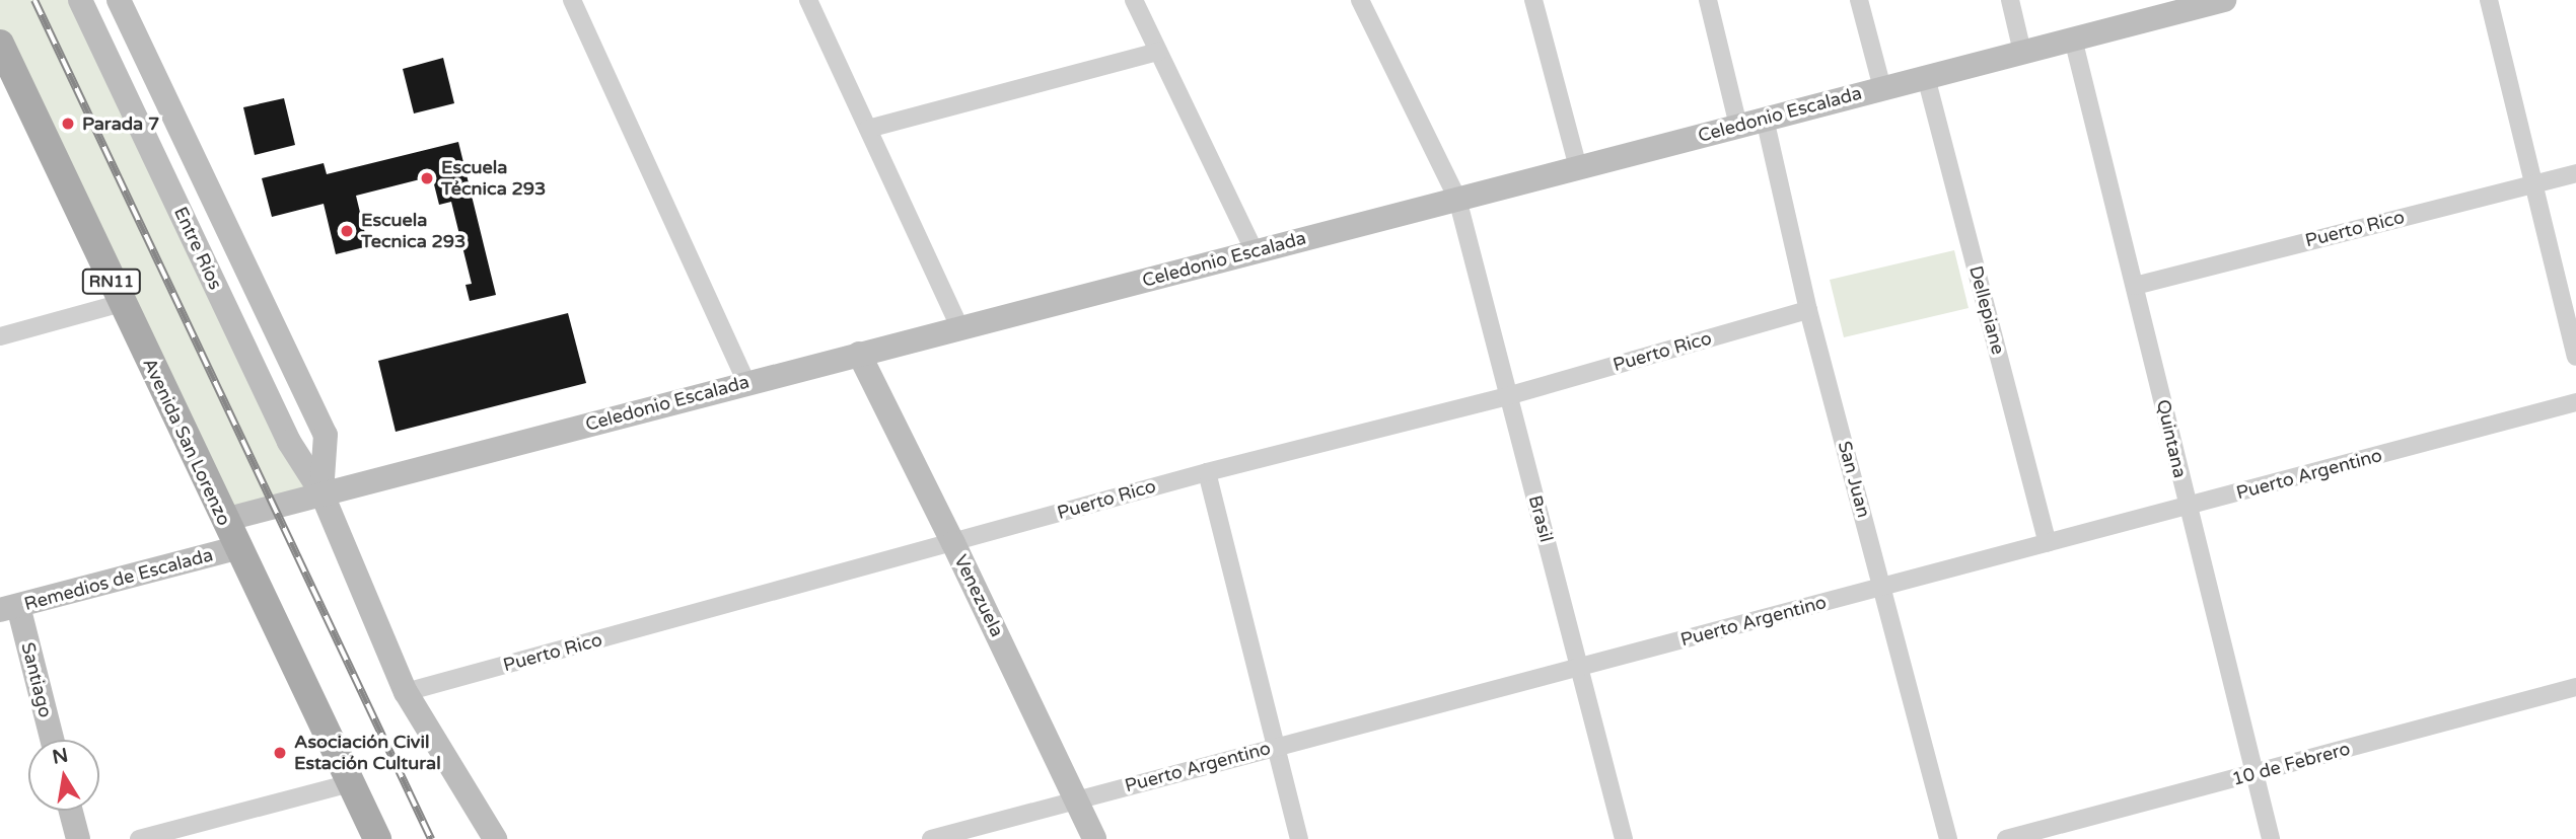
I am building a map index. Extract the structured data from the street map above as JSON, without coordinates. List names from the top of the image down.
{
  "streets": {
    "main road": [
      "Celedonio Escalada",
      "Entre Ríos",
      "RN11",
      "Avenida San Lorenzo",
      "Remedios de Escalada",
      "Venezuela",
      "Santiago"
    ],
    "street": [
      "Puerto Rico",
      "Dellepiane",
      "Quintana",
      "Puerto Argentino",
      "San Juan",
      "Brasil",
      "10 de Febrero"
    ]
  },
  "crossings": [
    ["Celedonio Escalada", "Entre Ríos"],
    ["Celedonio Escalada", "Dellepiane"],
    ["Celedonio Escalada", "Quintana"],
    ["Celedonio Escalada", "Avenida San Lorenzo"],
    ["Celedonio Escalada", "San Juan"],
    ["Celedonio Escalada", "Brasil"],
    ["Celedonio Escalada", "Venezuela"],
    ["Puerto Rico", "Entre Ríos"],
    ["Puerto Rico", "Quintana"],
    ["Puerto Rico", "San Juan"],
    ["Puerto Rico", "Brasil"],
    ["Puerto Rico", "Venezuela"],
    ["Dellepiane", "Puerto Argentino"],
    ["Quintana", "Puerto Argentino"],
    ["Quintana", "10 de Febrero"],
    ["Avenida San Lorenzo", "Remedios de Escalada"],
    ["Puerto Argentino", "San Juan"],
    ["Puerto Argentino", "Brasil"],
    ["Puerto Argentino", "Venezuela"],
    ["Remedios de Escalada", "Santiago"]
  ],
  "places": [
    "Parada 7",
    "Escuela Técnica 293",
    "Escuela Tecnica 293",
    "Asociación Civil Estación Cultural"
  ],
  "north": "top"
}
